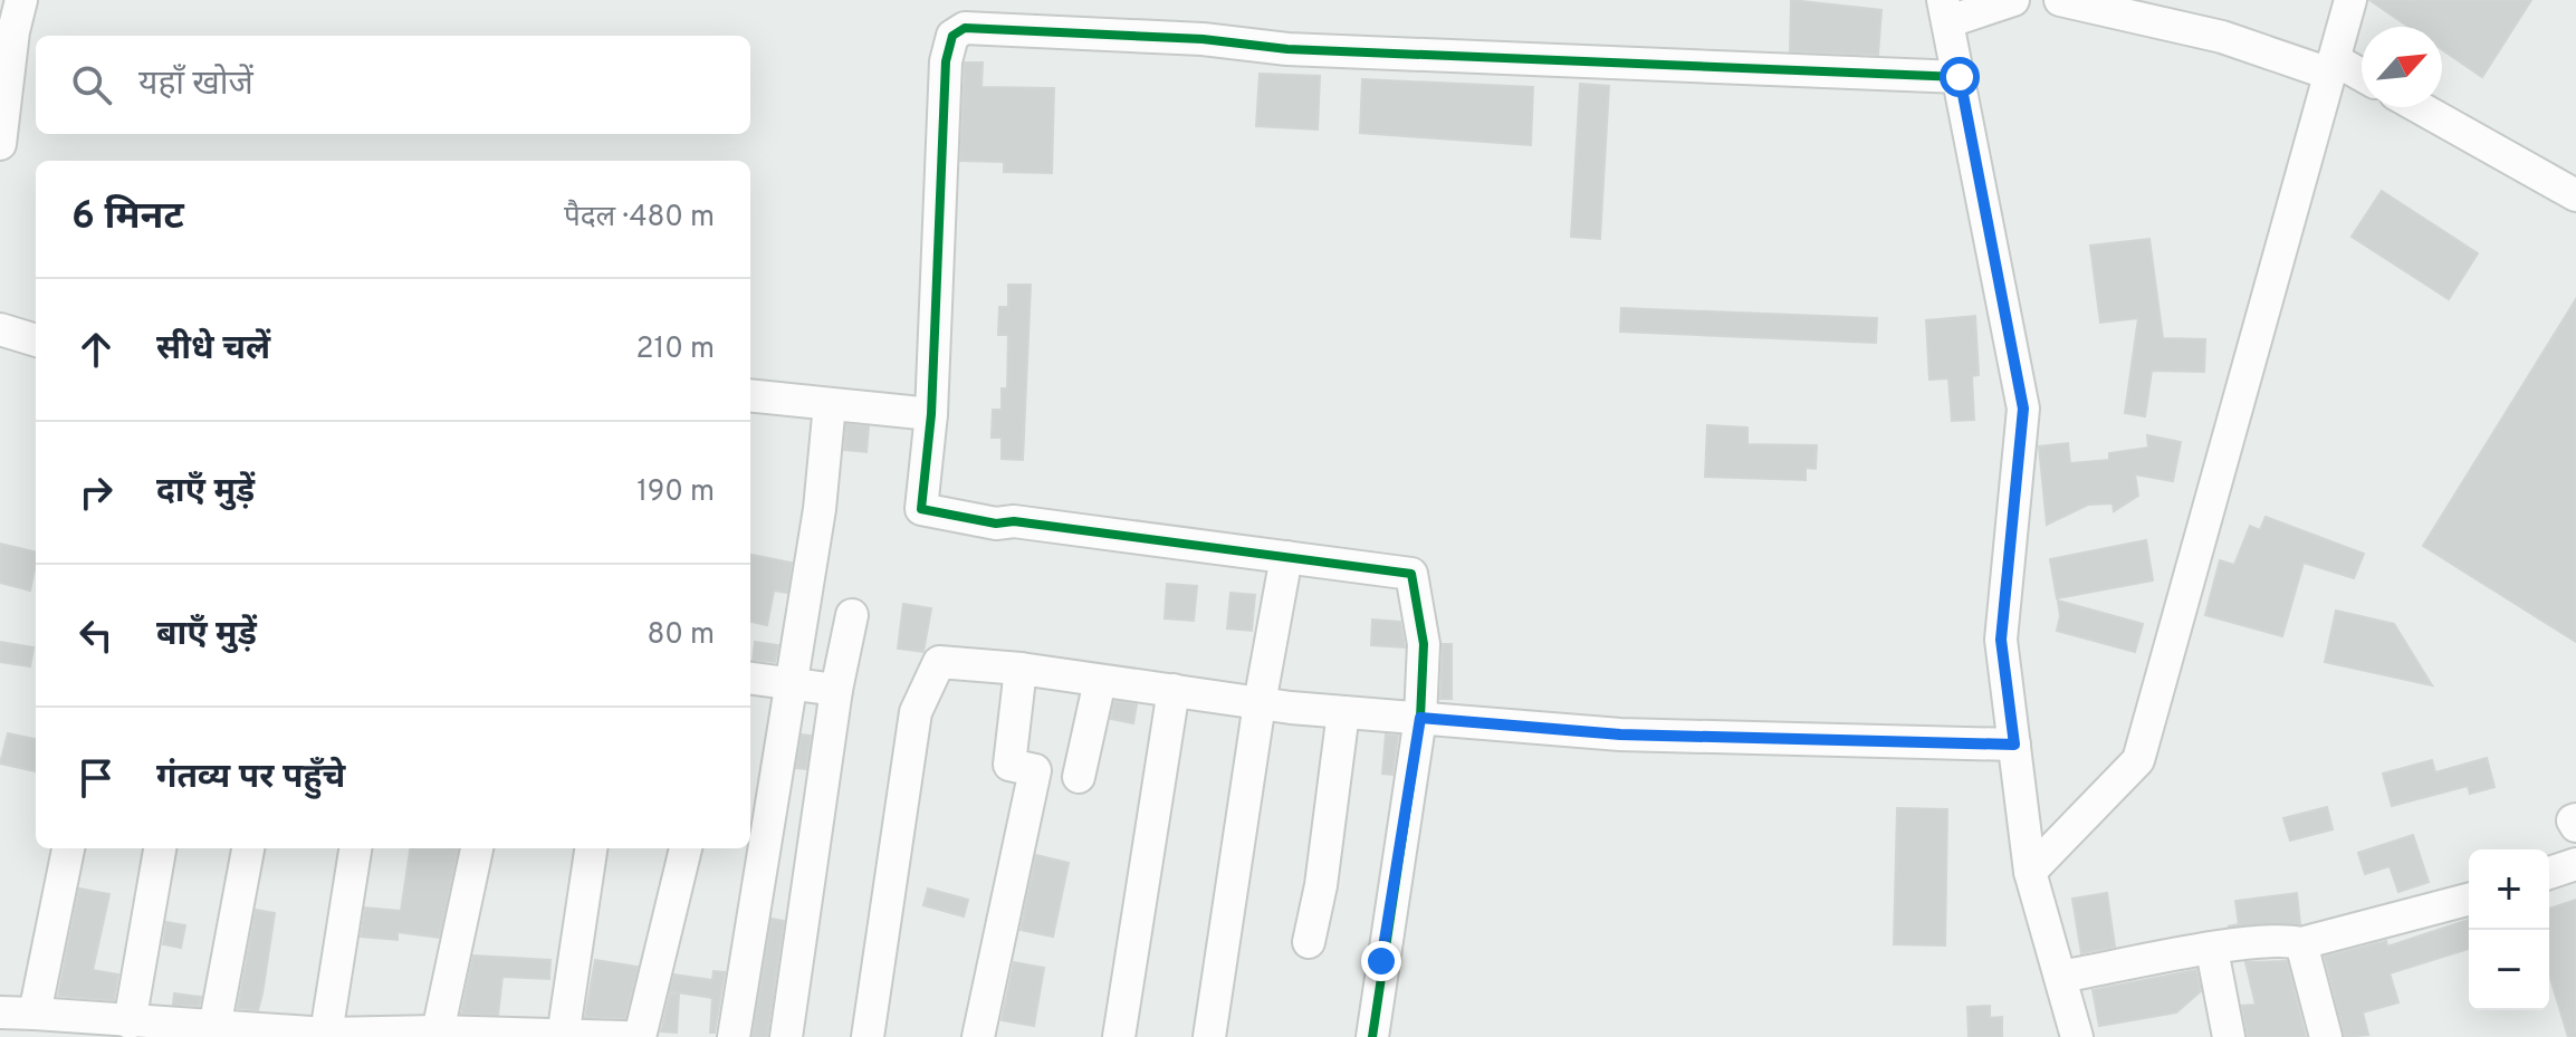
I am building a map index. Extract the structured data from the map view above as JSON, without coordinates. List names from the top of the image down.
{
  "north": "top right",
  "page": {
    "search": "यहाँ खोजें",
    "heading": ["6 मिनट", "पैदल · 480 m"],
    "list": [
      ["सीधे चलें", "210 m"],
      ["दाएँ मुड़ें", "190 m"],
      ["बाएँ मुड़ें", "80 m"],
      "गंतव्य पर पहुँचे"
    ],
    "map_buttons": ["+", "−"]
  }
}
